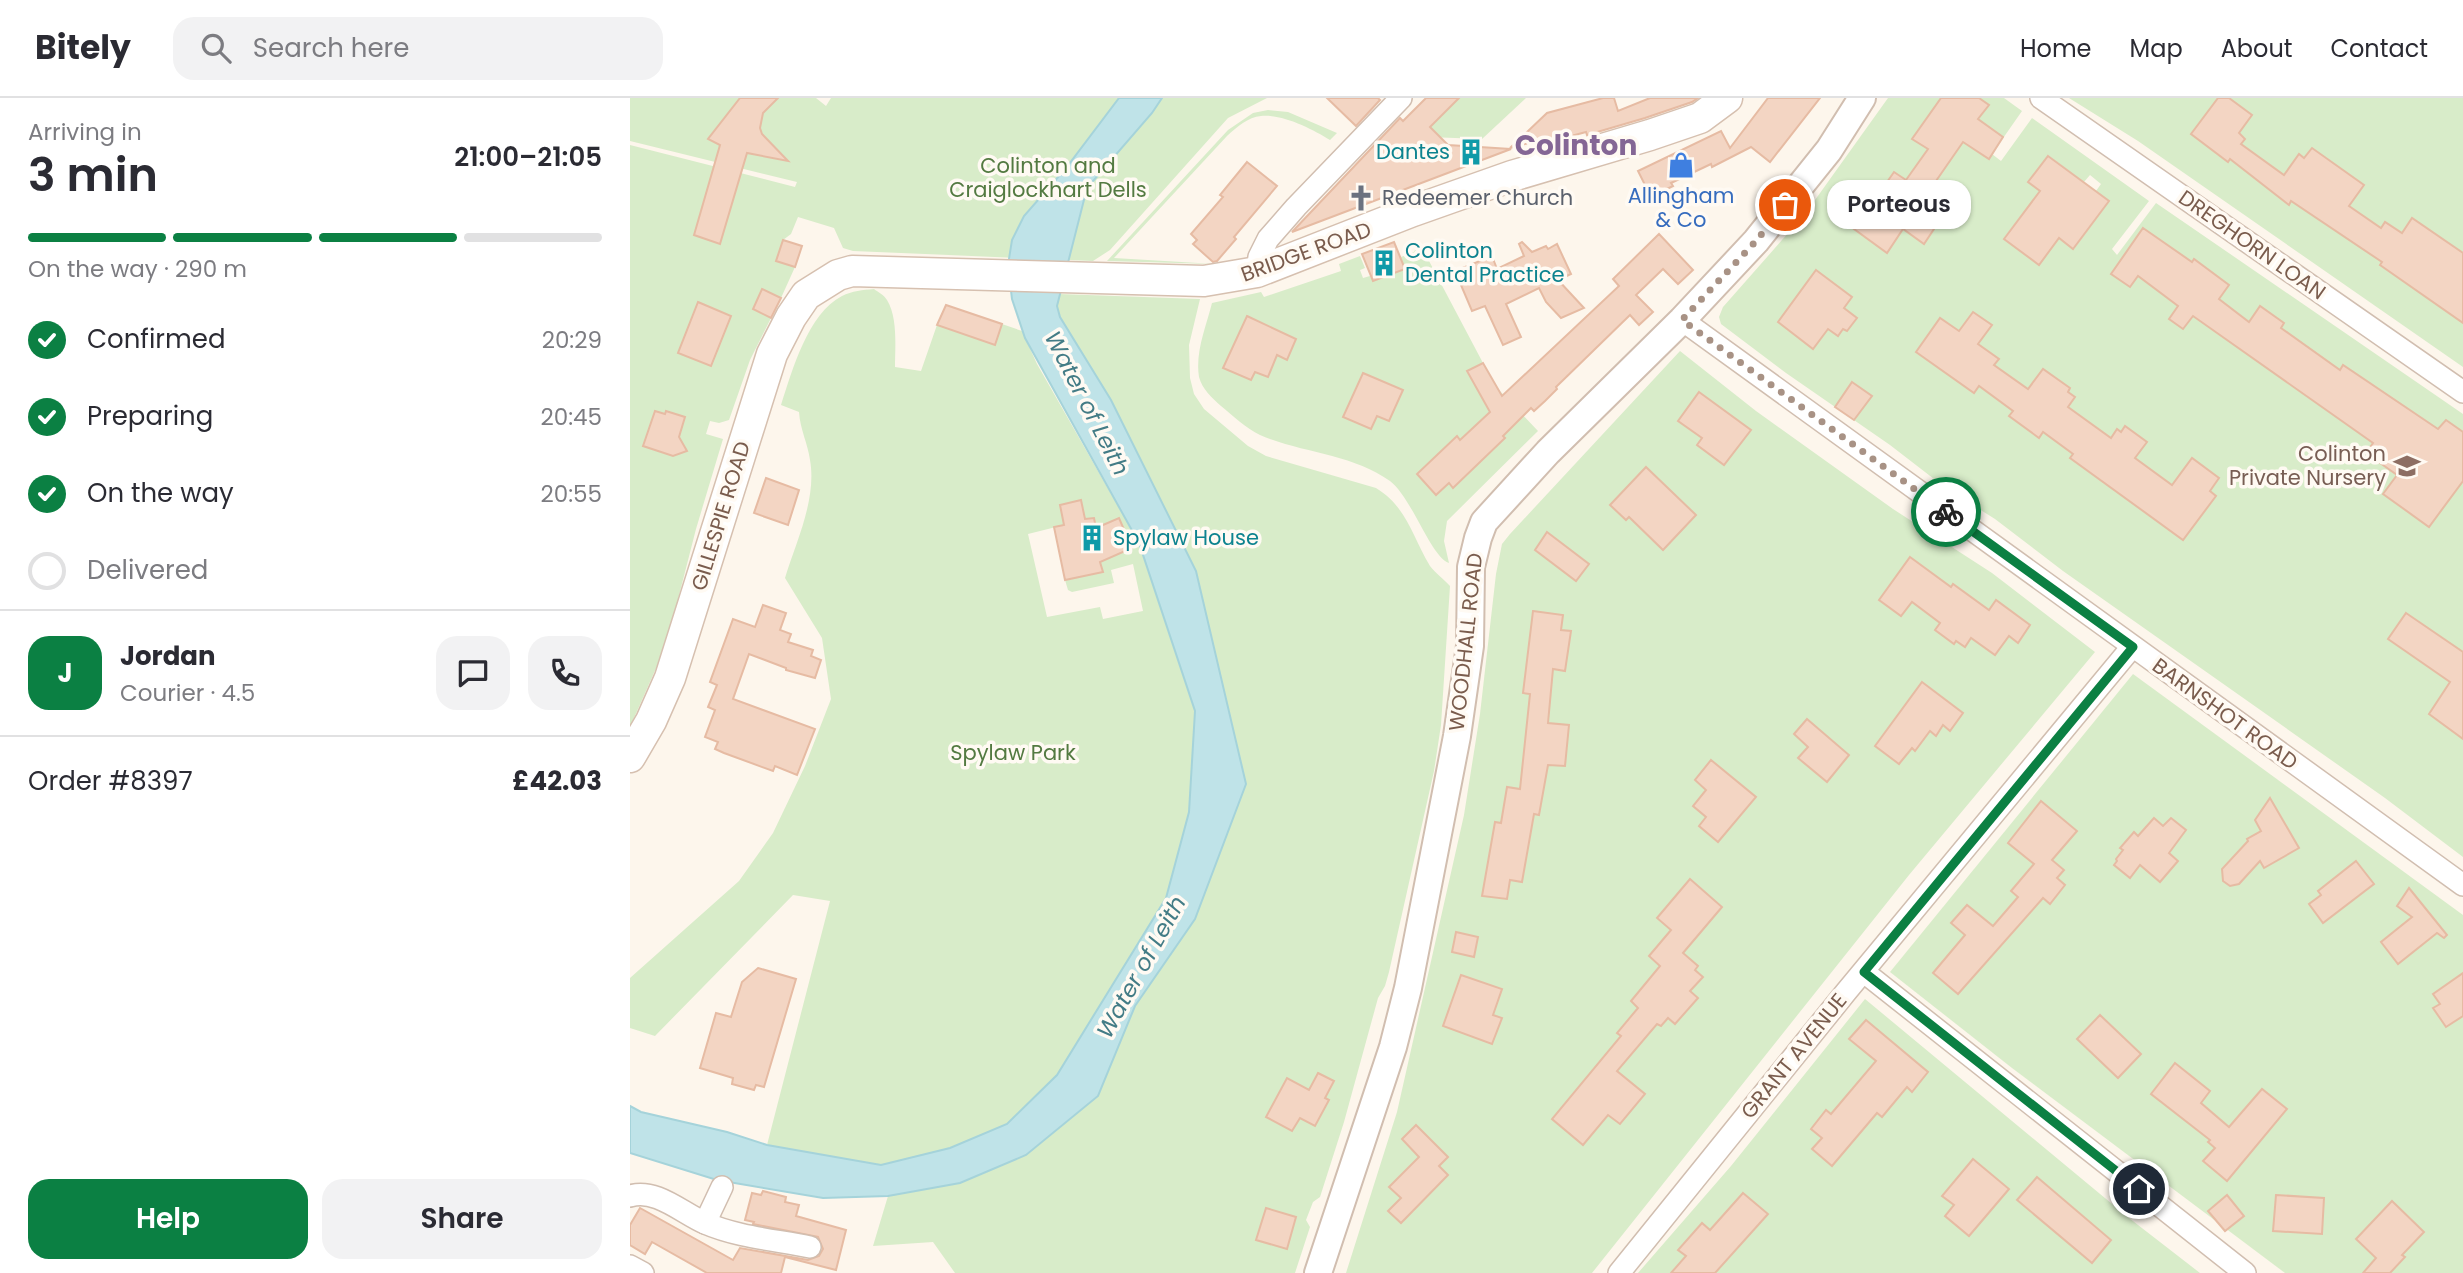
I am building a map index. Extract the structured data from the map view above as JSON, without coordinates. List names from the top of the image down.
{
  "streets": {
    "main road": ["BRIDGE ROAD", "GILLESPIE ROAD"],
    "street": [
      "DREGHORN LOAN",
      "WOODHALL ROAD",
      "BARNSHOT ROAD",
      "GRANT AVENUE"
    ]
  },
  "crossings": [
    ["BRIDGE ROAD", "GILLESPIE ROAD"],
    ["WOODHALL ROAD", "BARNSHOT ROAD"],
    ["BARNSHOT ROAD", "GRANT AVENUE"]
  ],
  "districts": ["Colinton"],
  "water": ["Water of Leith"],
  "parks": ["Colinton and Craiglockhart Dells", "Spylaw Park"],
  "places": {
    "building": ["Dantes", "Colinton Dental Practice", "Spylaw House"],
    "shop": ["Allingham & Co"],
    "church": ["Redeemer Church"],
    "other": ["Porteous"],
    "school or university": ["Colinton Private Nursery"]
  },
  "page": {
    "header": "Bitely",
    "search": "Search here",
    "nav": [
      "Home",
      "Map",
      "About",
      "Contact"
    ],
    "heading": ["3 min", "Arriving in", "21:00–21:05"],
    "panel": [
      "Jordan",
      "Courier · 4.5",
      "Order #8397",
      "£42.03"
    ],
    "bubble": "Porteous",
    "bar": "On the way · 290 m",
    "list": [
      ["Confirmed", "20:29"],
      ["Preparing", "20:45"],
      ["On the way", "20:55"],
      "Delivered"
    ],
    "round": "J",
    "buttons": ["Help", "Share"]
  }
}
